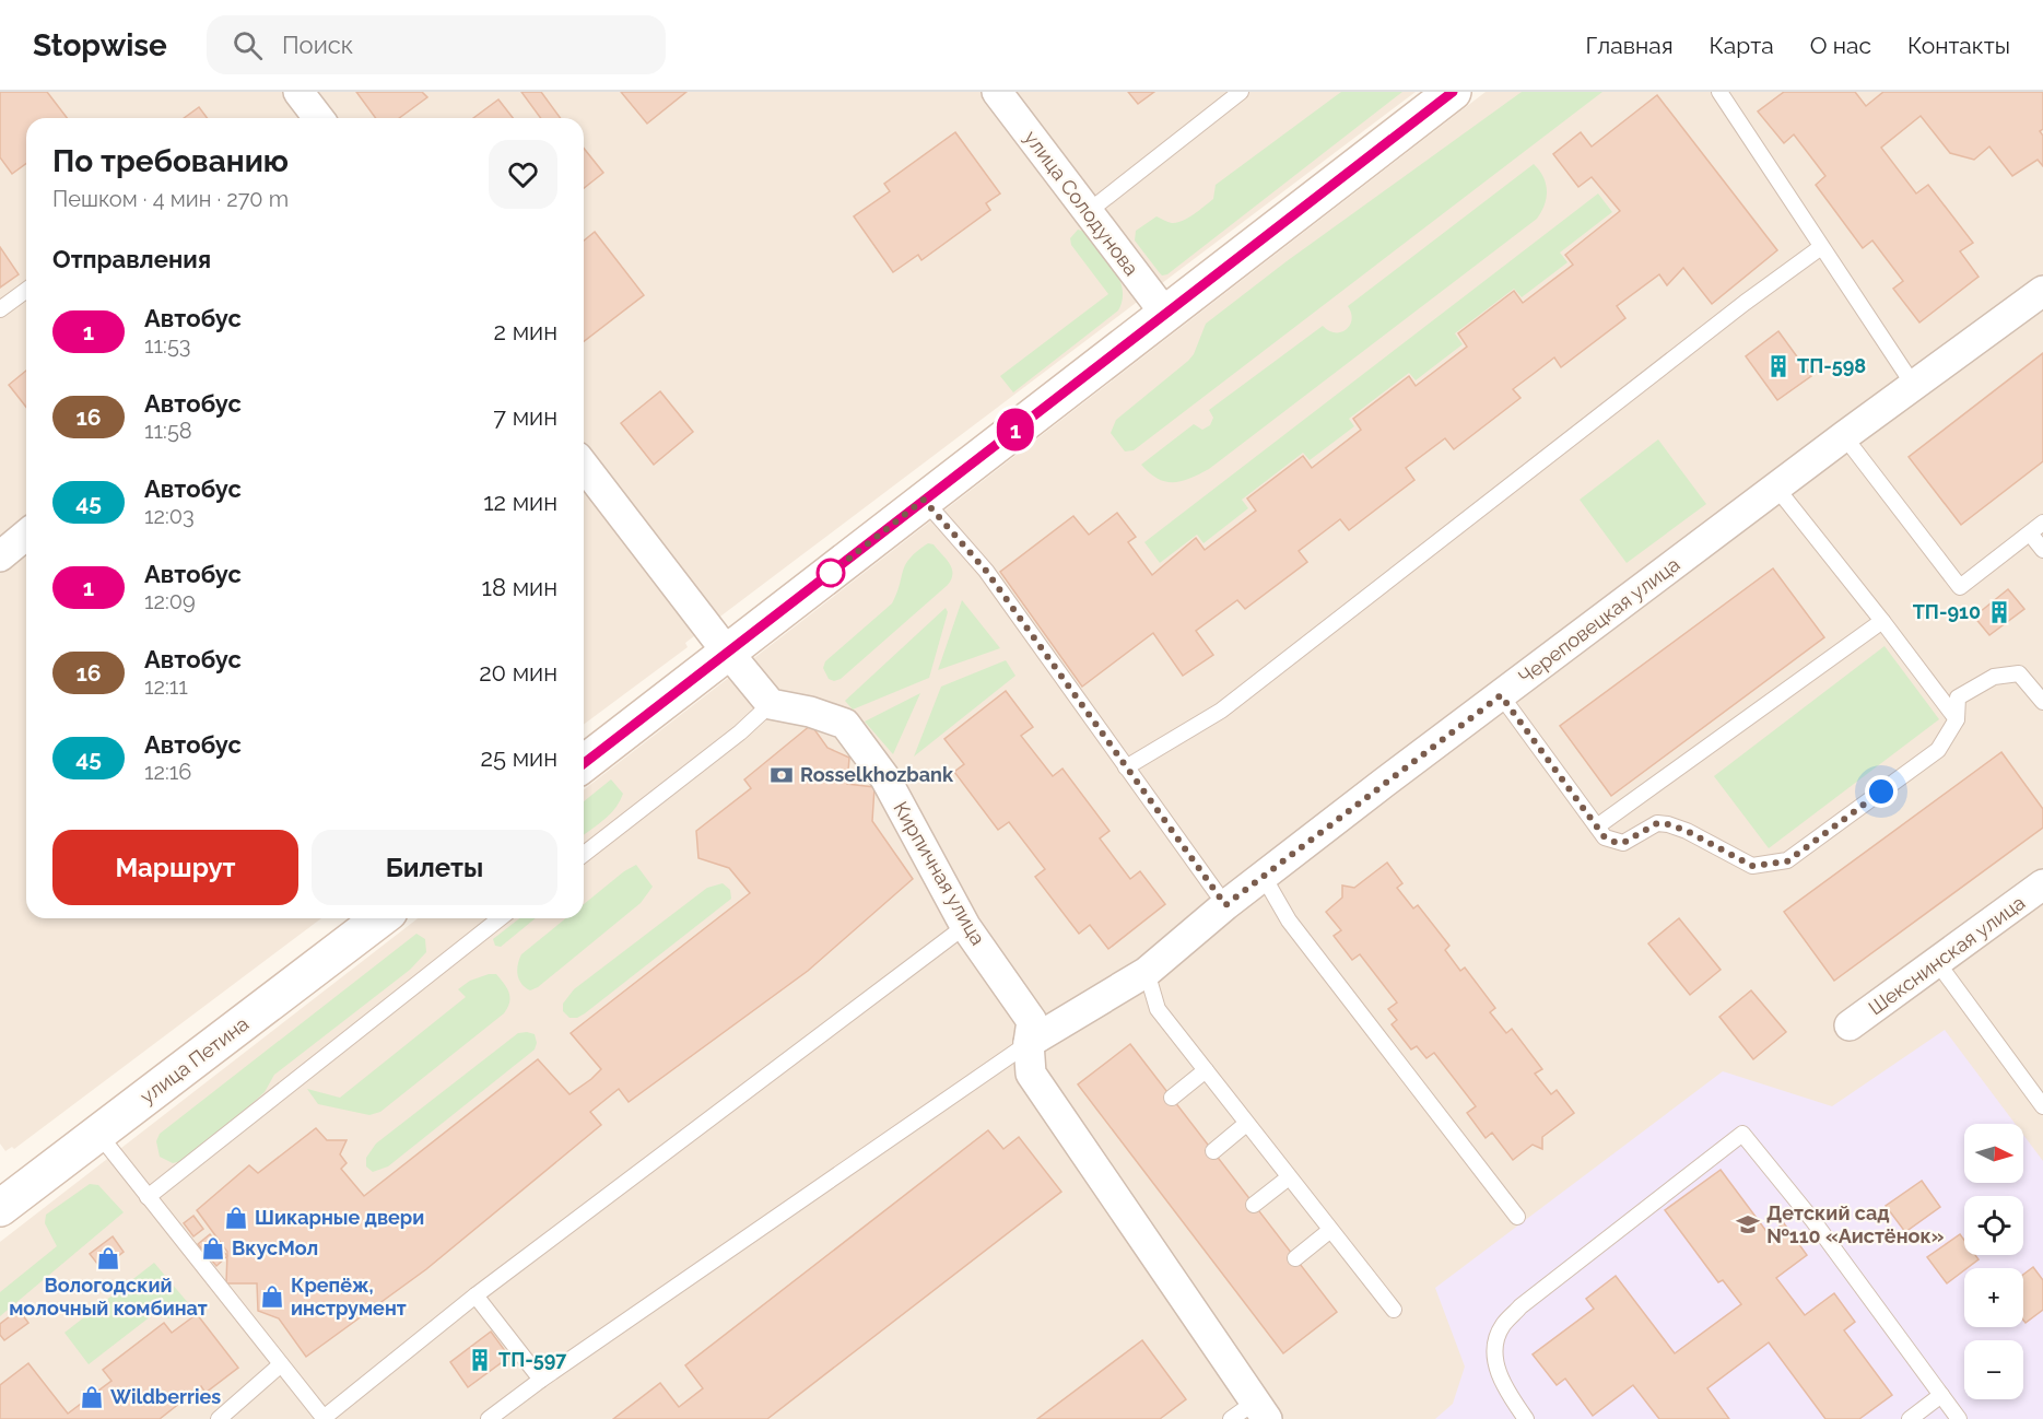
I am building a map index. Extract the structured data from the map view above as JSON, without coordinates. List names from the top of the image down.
{
  "streets": {
    "main road": ["улица Петина"],
    "street": [
      "улица Солодунова",
      "Череповецкая улица",
      "Кирпичная улица",
      "Шекснинская улица"
    ]
  },
  "crossings": [
    ["Череповецкая улица", "Кирпичная улица"]
  ],
  "places": {
    "building": ["ТП-598", "ТП-910", "ТП-597"],
    "bank": ["Rosselkhozbank"],
    "shop": [
      "Шикарные двери",
      "ВкусМол",
      "Вологодский молочный комбинат",
      "Крепёж, инструмент",
      "Wildberries"
    ],
    "school or university": ["Детский сад №110 «Аистёнок»"]
  },
  "lines": ["bus line 1"],
  "north": "right",
  "page": {
    "header": "Stopwise",
    "search": "Поиск",
    "nav": [
      "Главная",
      "Карта",
      "О нас",
      "Контакты"
    ],
    "on_map": "1",
    "heading": [
      ["По требованию", "Пешком · 4 мин · 270 m"],
      "Отправления"
    ],
    "list": [
      {
        "mark": "1",
        "name": "Автобус",
        "note": "11:53",
        "value": "2 мин"
      },
      {
        "mark": "16",
        "name": "Автобус",
        "note": "11:58",
        "value": "7 мин"
      },
      {
        "mark": "45",
        "name": "Автобус",
        "note": "12:03",
        "value": "12 мин"
      },
      {
        "mark": "1",
        "name": "Автобус",
        "note": "12:09",
        "value": "18 мин"
      },
      {
        "mark": "16",
        "name": "Автобус",
        "note": "12:11",
        "value": "20 мин"
      },
      {
        "mark": "45",
        "name": "Автобус",
        "note": "12:16",
        "value": "25 мин"
      }
    ],
    "buttons": ["Маршрут", "Билеты"],
    "map_buttons": ["+", "−"]
  }
}
